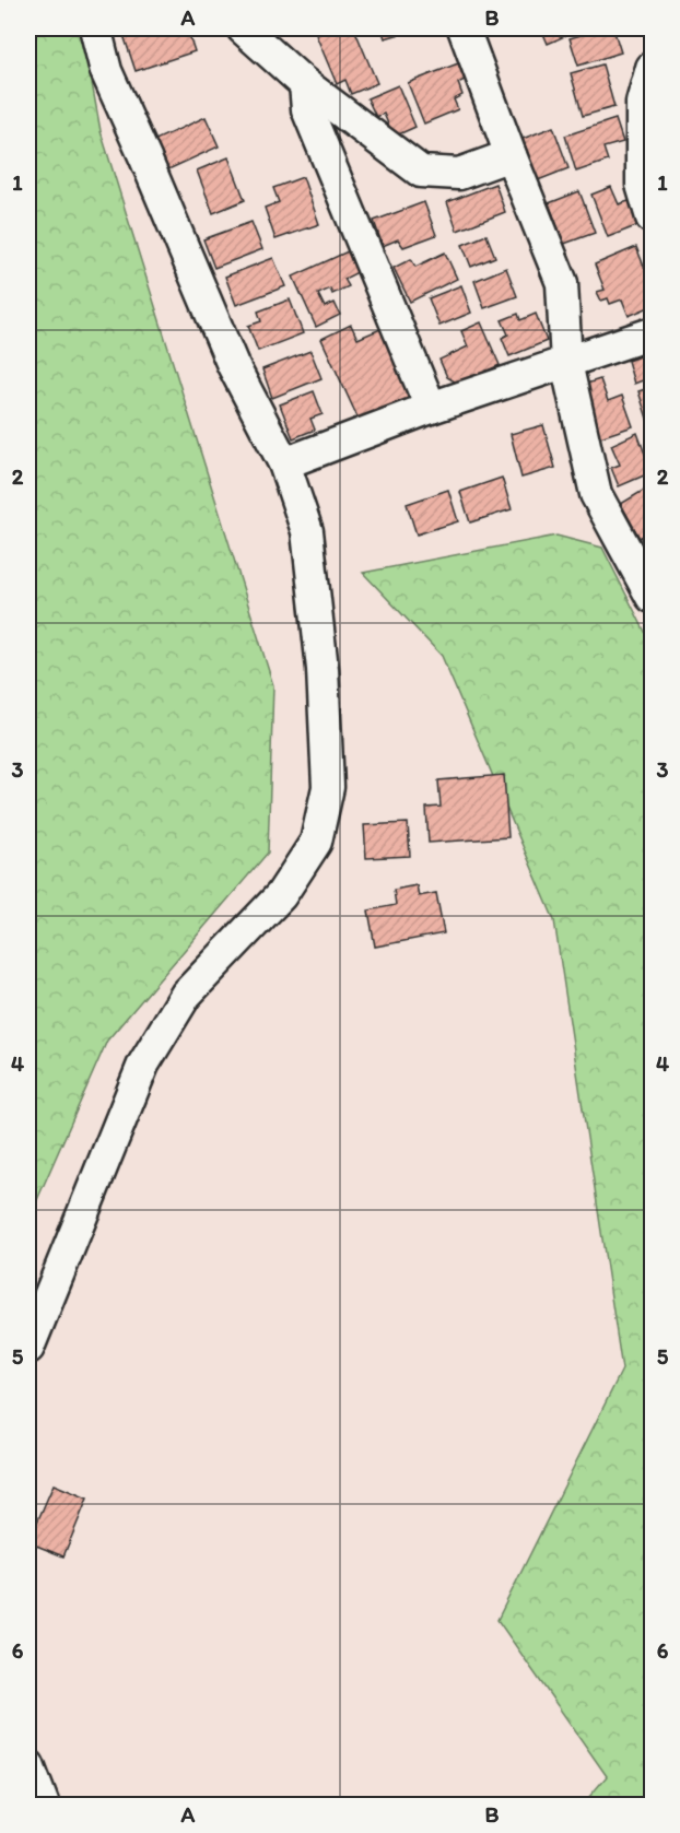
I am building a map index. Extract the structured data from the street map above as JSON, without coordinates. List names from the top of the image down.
{
  "grid": {
    "columns": ["A", "B"],
    "rows": [
      "1",
      "2",
      "3",
      "4",
      "5",
      "6"
    ]
  }
}
